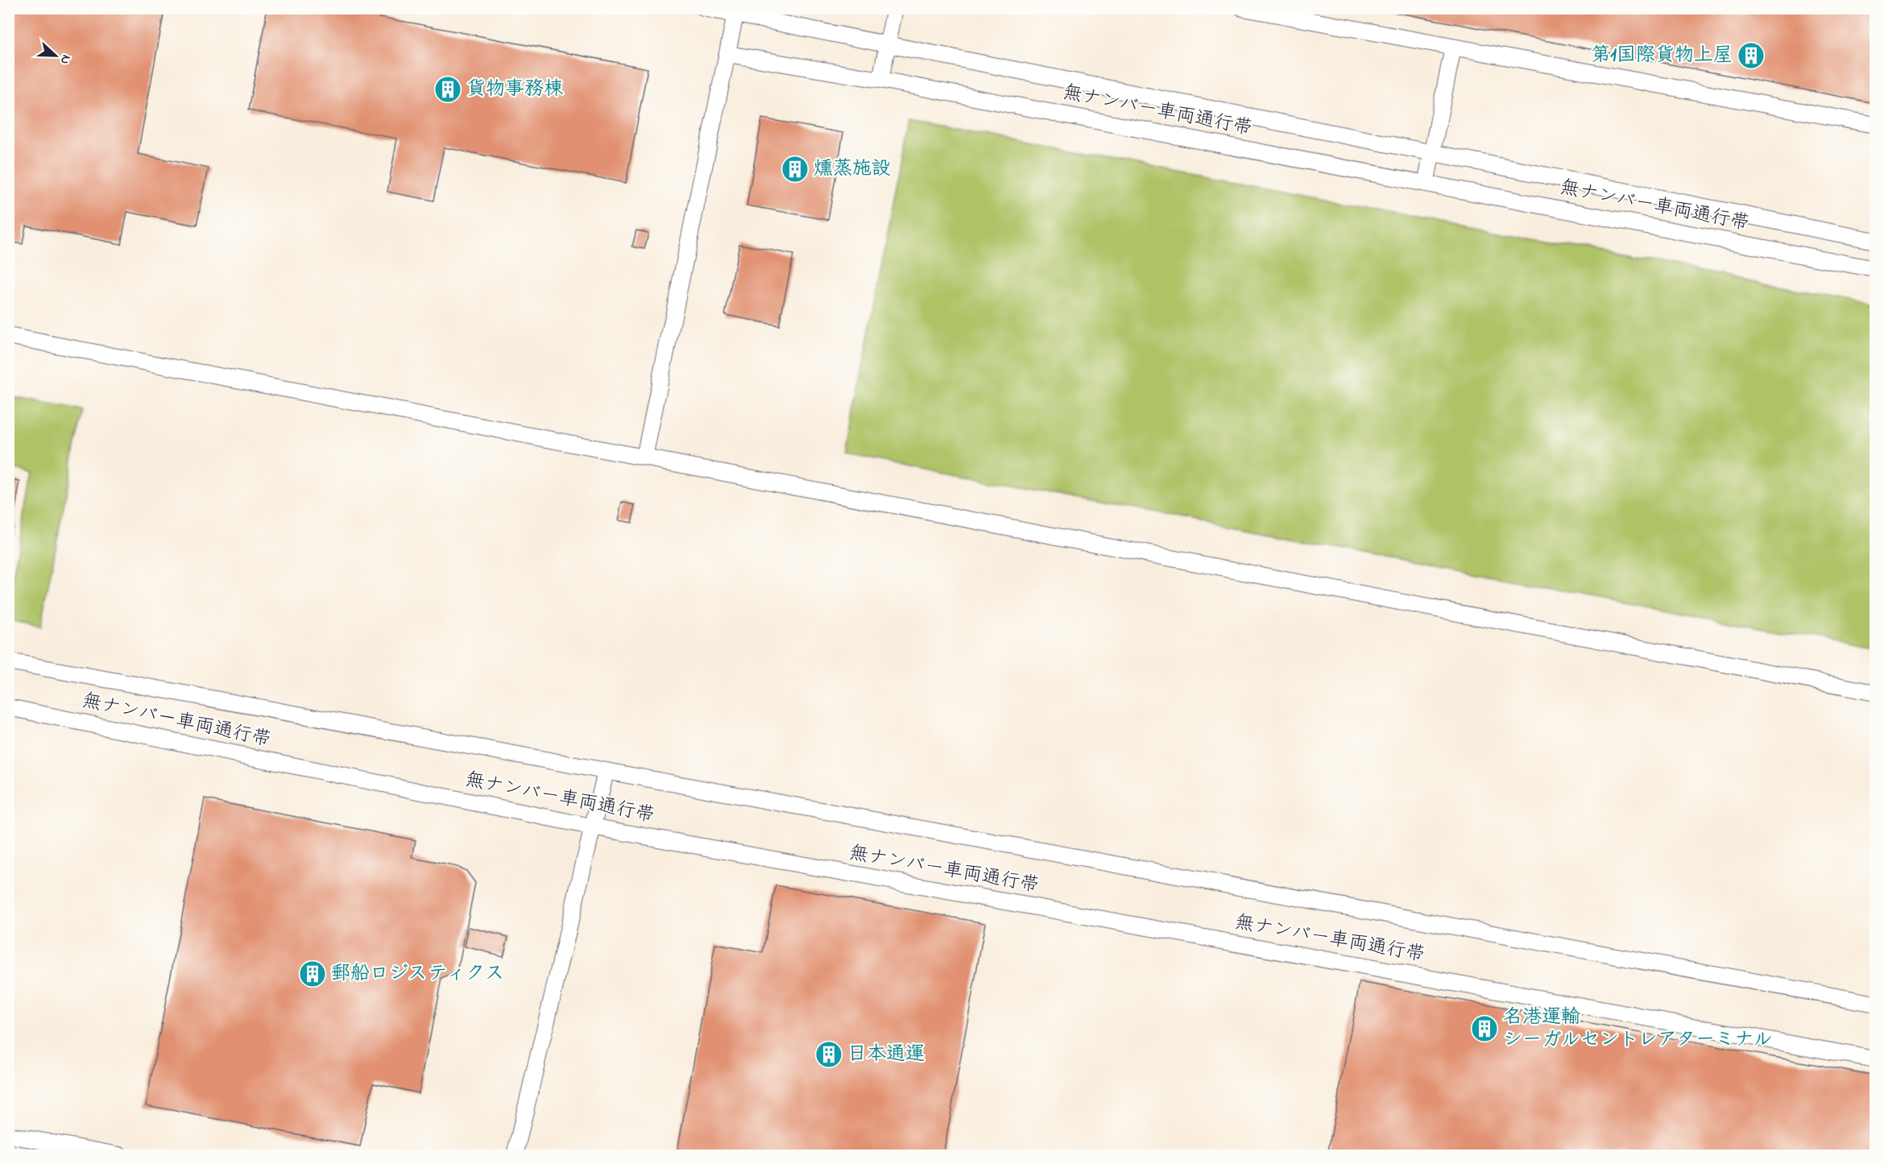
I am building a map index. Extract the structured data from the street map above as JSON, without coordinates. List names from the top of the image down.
{
  "streets": {
    "lane": ["無ナンバー車両通行帯"]
  },
  "places": {
    "building": [
      "第1国際貨物上屋",
      "貨物事務棟",
      "燻蒸施設",
      "郵船ロジスティクス",
      "名港運輸 シーガルセントレアターミナル",
      "日本通運"
    ]
  },
  "north": "right"
}
